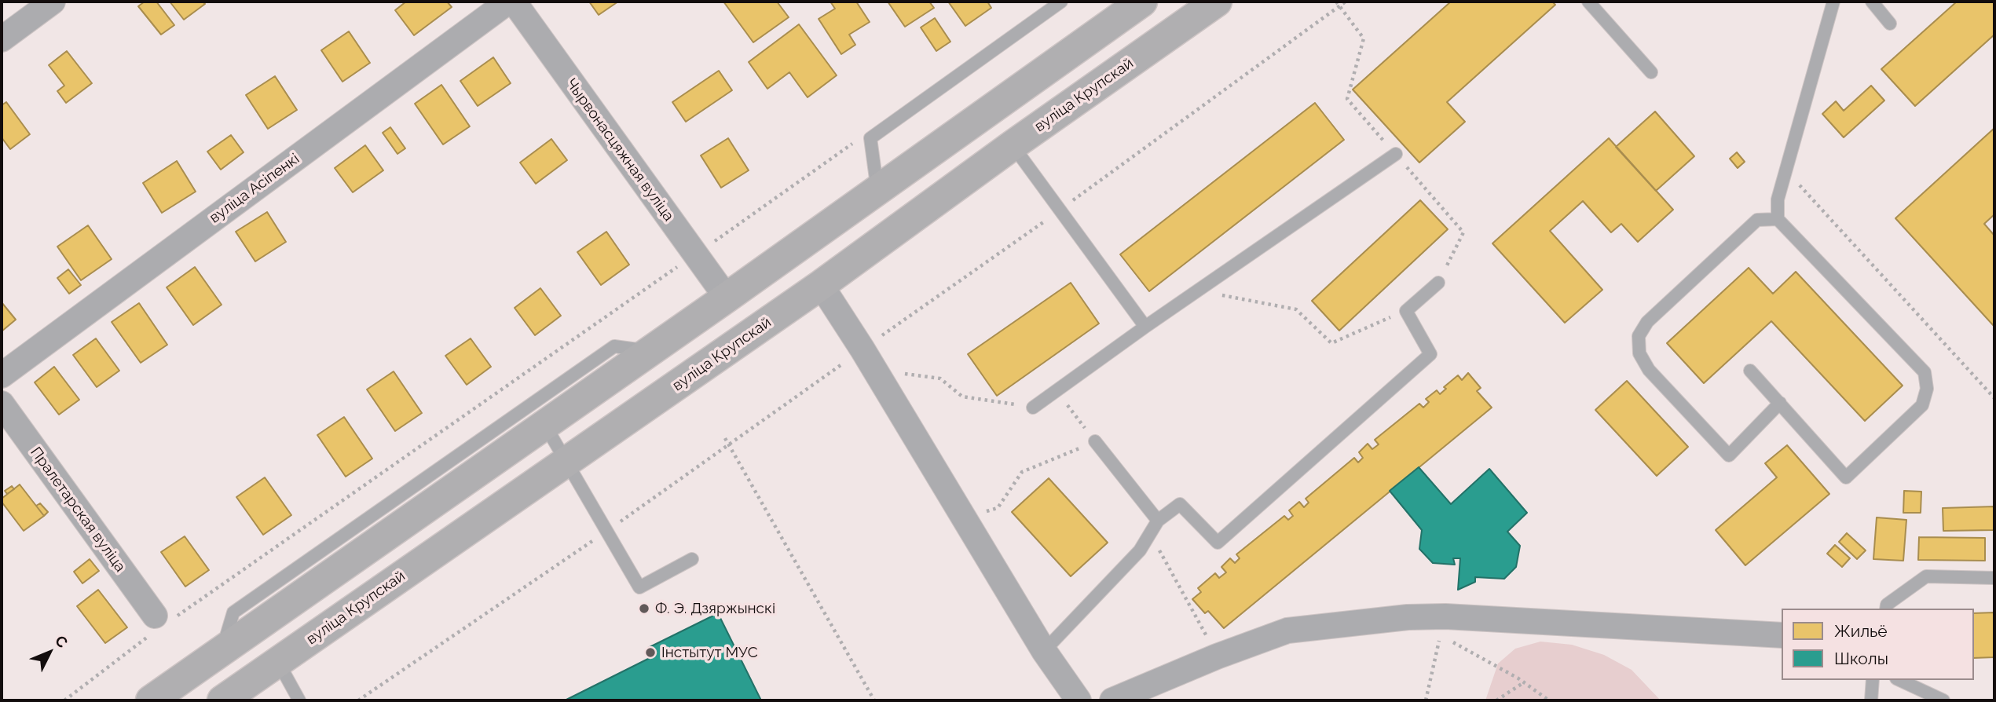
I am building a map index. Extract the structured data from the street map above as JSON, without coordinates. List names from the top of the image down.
{
  "streets": {
    "main road": ["вуліца Крупскай"],
    "street": ["Чырвонасцяжная вуліца", "вуліца Асіпенкі", "Пралетарская вуліца"]
  },
  "places": ["Ф. Э. Дзяржынскі", "Інстытут МУС"],
  "legend": ["Жильё", "Школы"],
  "north": "top right"
}
